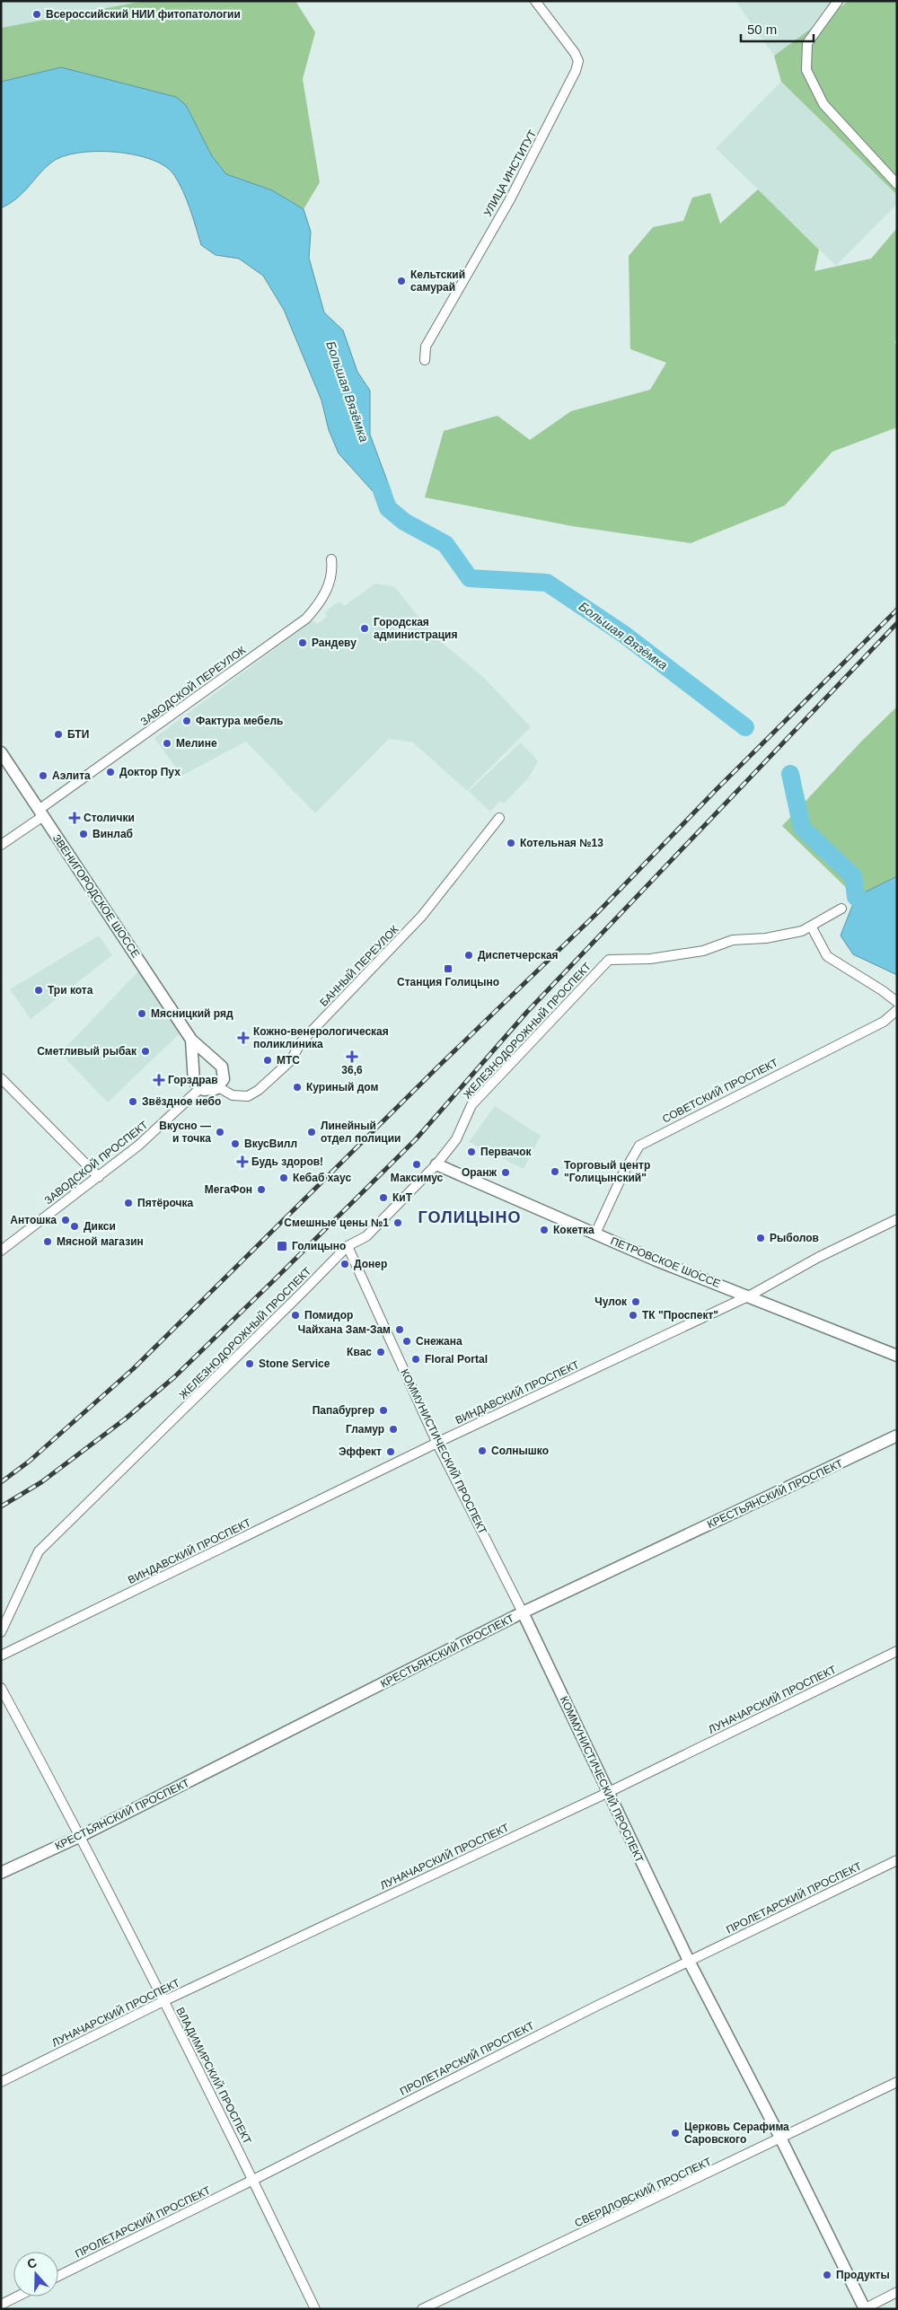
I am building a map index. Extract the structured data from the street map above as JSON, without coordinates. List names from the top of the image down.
{
  "streets": {
    "street": [
      "УЛИЦА ИНСТИТУТ",
      "ЗАВОДСКОЙ ПЕРЕУЛОК",
      "ЗВЕНИГОРОДСКОЕ ШОССЕ",
      "БАННЫЙ ПЕРЕУЛОК",
      "ЖЕЛЕЗНОДОРОЖНЫЙ ПРОСПЕКТ",
      "СОВЕТСКИЙ ПРОСПЕКТ",
      "ЗАВОДСКОЙ ПРОСПЕКТ",
      "ПЕТРОВСКОЕ ШОССЕ",
      "ВИНДАВСКИЙ ПРОСПЕКТ",
      "КОММУНИСТИЧЕСКИЙ ПРОСПЕКТ",
      "КРЕСТЬЯНСКИЙ ПРОСПЕКТ",
      "ЛУНАЧАРСКИЙ ПРОСПЕКТ",
      "ПРОЛЕТАРСКИЙ ПРОСПЕКТ",
      "ВЛАДИМИРСКИЙ ПРОСПЕКТ",
      "СВЕРДЛОВСКИЙ ПРОСПЕКТ"
    ]
  },
  "crossings": [
    ["ЗАВОДСКОЙ ПЕРЕУЛОК", "ЗВЕНИГОРОДСКОЕ ШОССЕ"],
    ["БАННЫЙ ПЕРЕУЛОК", "ЗАВОДСКОЙ ПРОСПЕКТ"],
    ["ЖЕЛЕЗНОДОРОЖНЫЙ ПРОСПЕКТ", "ПЕТРОВСКОЕ ШОССЕ"],
    ["ЖЕЛЕЗНОДОРОЖНЫЙ ПРОСПЕКТ", "КОММУНИСТИЧЕСКИЙ ПРОСПЕКТ"],
    ["СОВЕТСКИЙ ПРОСПЕКТ", "ПЕТРОВСКОЕ ШОССЕ"],
    ["ПЕТРОВСКОЕ ШОССЕ", "ВИНДАВСКИЙ ПРОСПЕКТ"],
    ["ВИНДАВСКИЙ ПРОСПЕКТ", "КОММУНИСТИЧЕСКИЙ ПРОСПЕКТ"],
    ["КОММУНИСТИЧЕСКИЙ ПРОСПЕКТ", "КРЕСТЬЯНСКИЙ ПРОСПЕКТ"],
    ["КОММУНИСТИЧЕСКИЙ ПРОСПЕКТ", "ЛУНАЧАРСКИЙ ПРОСПЕКТ"],
    ["КОММУНИСТИЧЕСКИЙ ПРОСПЕКТ", "ПРОЛЕТАРСКИЙ ПРОСПЕКТ"],
    ["КОММУНИСТИЧЕСКИЙ ПРОСПЕКТ", "СВЕРДЛОВСКИЙ ПРОСПЕКТ"],
    ["КРЕСТЬЯНСКИЙ ПРОСПЕКТ", "ВЛАДИМИРСКИЙ ПРОСПЕКТ"],
    ["ЛУНАЧАРСКИЙ ПРОСПЕКТ", "ВЛАДИМИРСКИЙ ПРОСПЕКТ"],
    ["ПРОЛЕТАРСКИЙ ПРОСПЕКТ", "ВЛАДИМИРСКИЙ ПРОСПЕКТ"]
  ],
  "districts": ["ГОЛИЦЫНО"],
  "water": ["Большая Вязёмка"],
  "places": {
    "other": [
      "Всероссийский НИИ фитопатологии",
      "Кельтский самурай",
      "Городская администрация",
      "Рандеву",
      "Фактура мебель",
      "БТИ",
      "Мелине",
      "Доктор Пух",
      "Аэлита",
      "Винлаб",
      "Котельная №13",
      "Диспетчерская",
      "Три кота",
      "Мясницкий ряд",
      "Сметливый рыбак",
      "МТС",
      "Куриный дом",
      "Звёздное небо",
      "Вкусно — и точка",
      "Линейный отдел полиции",
      "ВкусВилл",
      "Первачок",
      "Максимус",
      "Торговый центр \"Голицынский\"",
      "Оранж",
      "Кебаб хаус",
      "МегаФон",
      "КиТ",
      "Пятёрочка",
      "Антошка",
      "Смешные цены №1",
      "Дикси",
      "Кокетка",
      "Рыболов",
      "Мясной магазин",
      "Донер",
      "Чулок",
      "Помидор",
      "ТК \"Проспект\"",
      "Чайхана Зам-Зам",
      "Снежана",
      "Квас",
      "Floral Portal",
      "Stone Service",
      "Папабургер",
      "Гламур",
      "Солнышко",
      "Эффект",
      "Церковь Серафима Саровского",
      "Продукты"
    ],
    "health": [
      "Столички",
      "Кожно-венерологическая поликлиника",
      "36,6",
      "Горздрав",
      "Будь здоров!"
    ],
    "transit": ["Станция Голицыно", "Голицыно"]
  },
  "scale_bar": "50 m",
  "north": "top"
}
